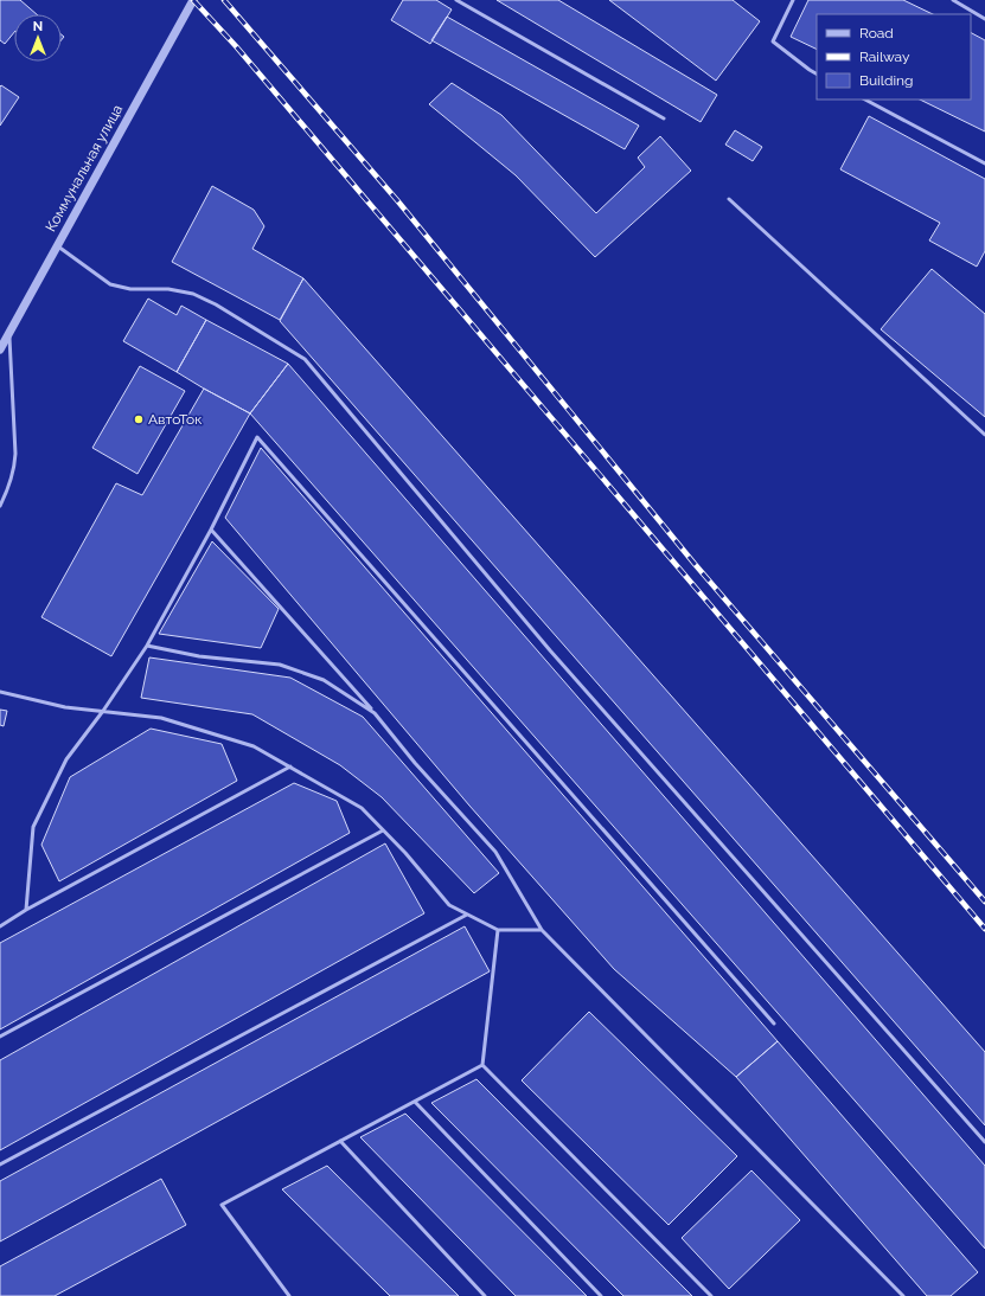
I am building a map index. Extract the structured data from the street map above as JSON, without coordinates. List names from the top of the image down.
{
  "streets": {
    "street": ["Коммунальная улица"]
  },
  "places": ["АвтоТок"],
  "legend": ["Road", "Railway", "Building"],
  "north": "top"
}
